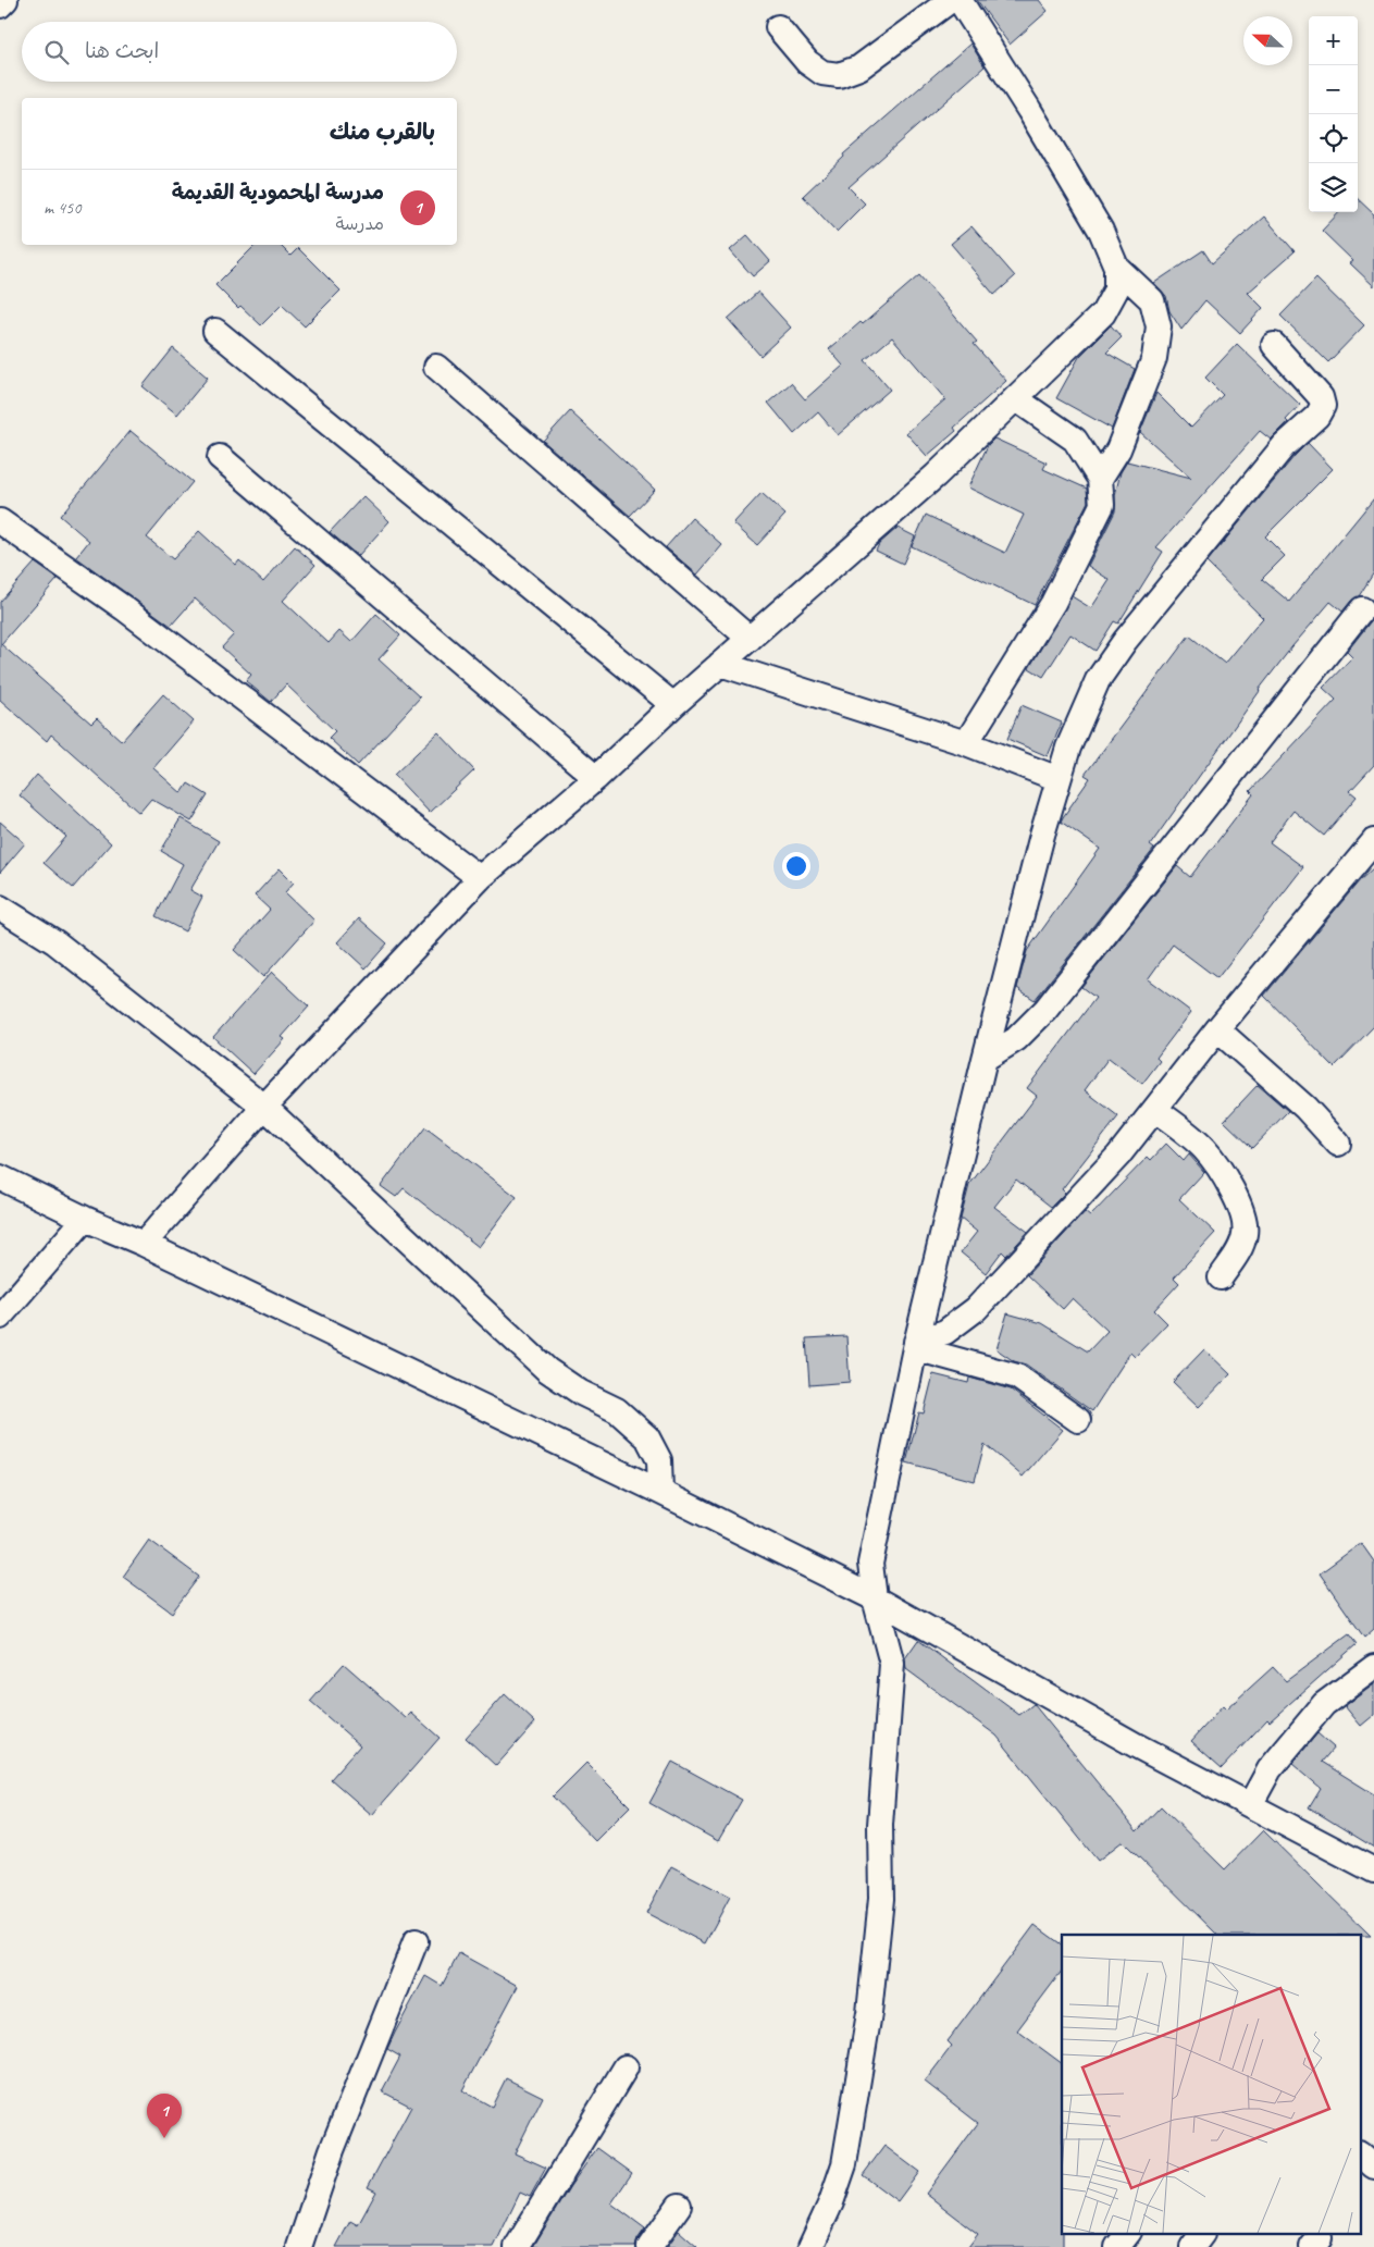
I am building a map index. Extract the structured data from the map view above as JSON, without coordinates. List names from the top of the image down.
{
  "north": "left",
  "page": {
    "map_buttons": ["+", "−"],
    "search": "ابحث هنا",
    "heading": "بالقرب منك",
    "list": [
      {
        "mark": "1",
        "name": "مدرسة المحمودية القديمة",
        "note": "مدرسة",
        "value": "450 m"
      }
    ],
    "pins": "1"
  }
}
